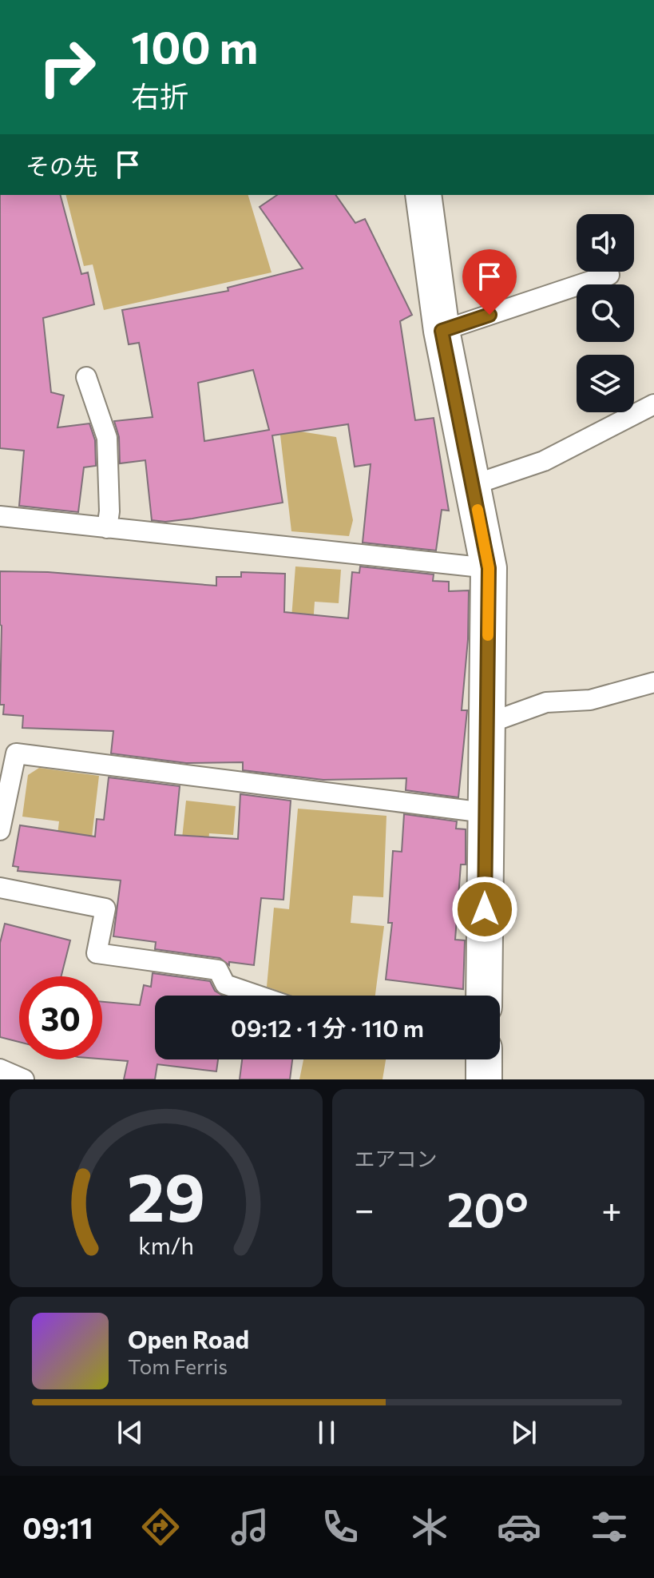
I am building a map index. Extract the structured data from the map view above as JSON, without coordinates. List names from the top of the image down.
{
  "page": {
    "turn": ["100 m", "右折"],
    "then": "その先",
    "limit": "30",
    "trip": "09:12 · 1 分 · 110 m",
    "tile": "エアコン",
    "heat": ["−", "20°", "+"],
    "song": ["Open Road", "Tom Ferris"],
    "tabs": "09:11",
    "gauge": ["29", "km/h"]
  }
}
